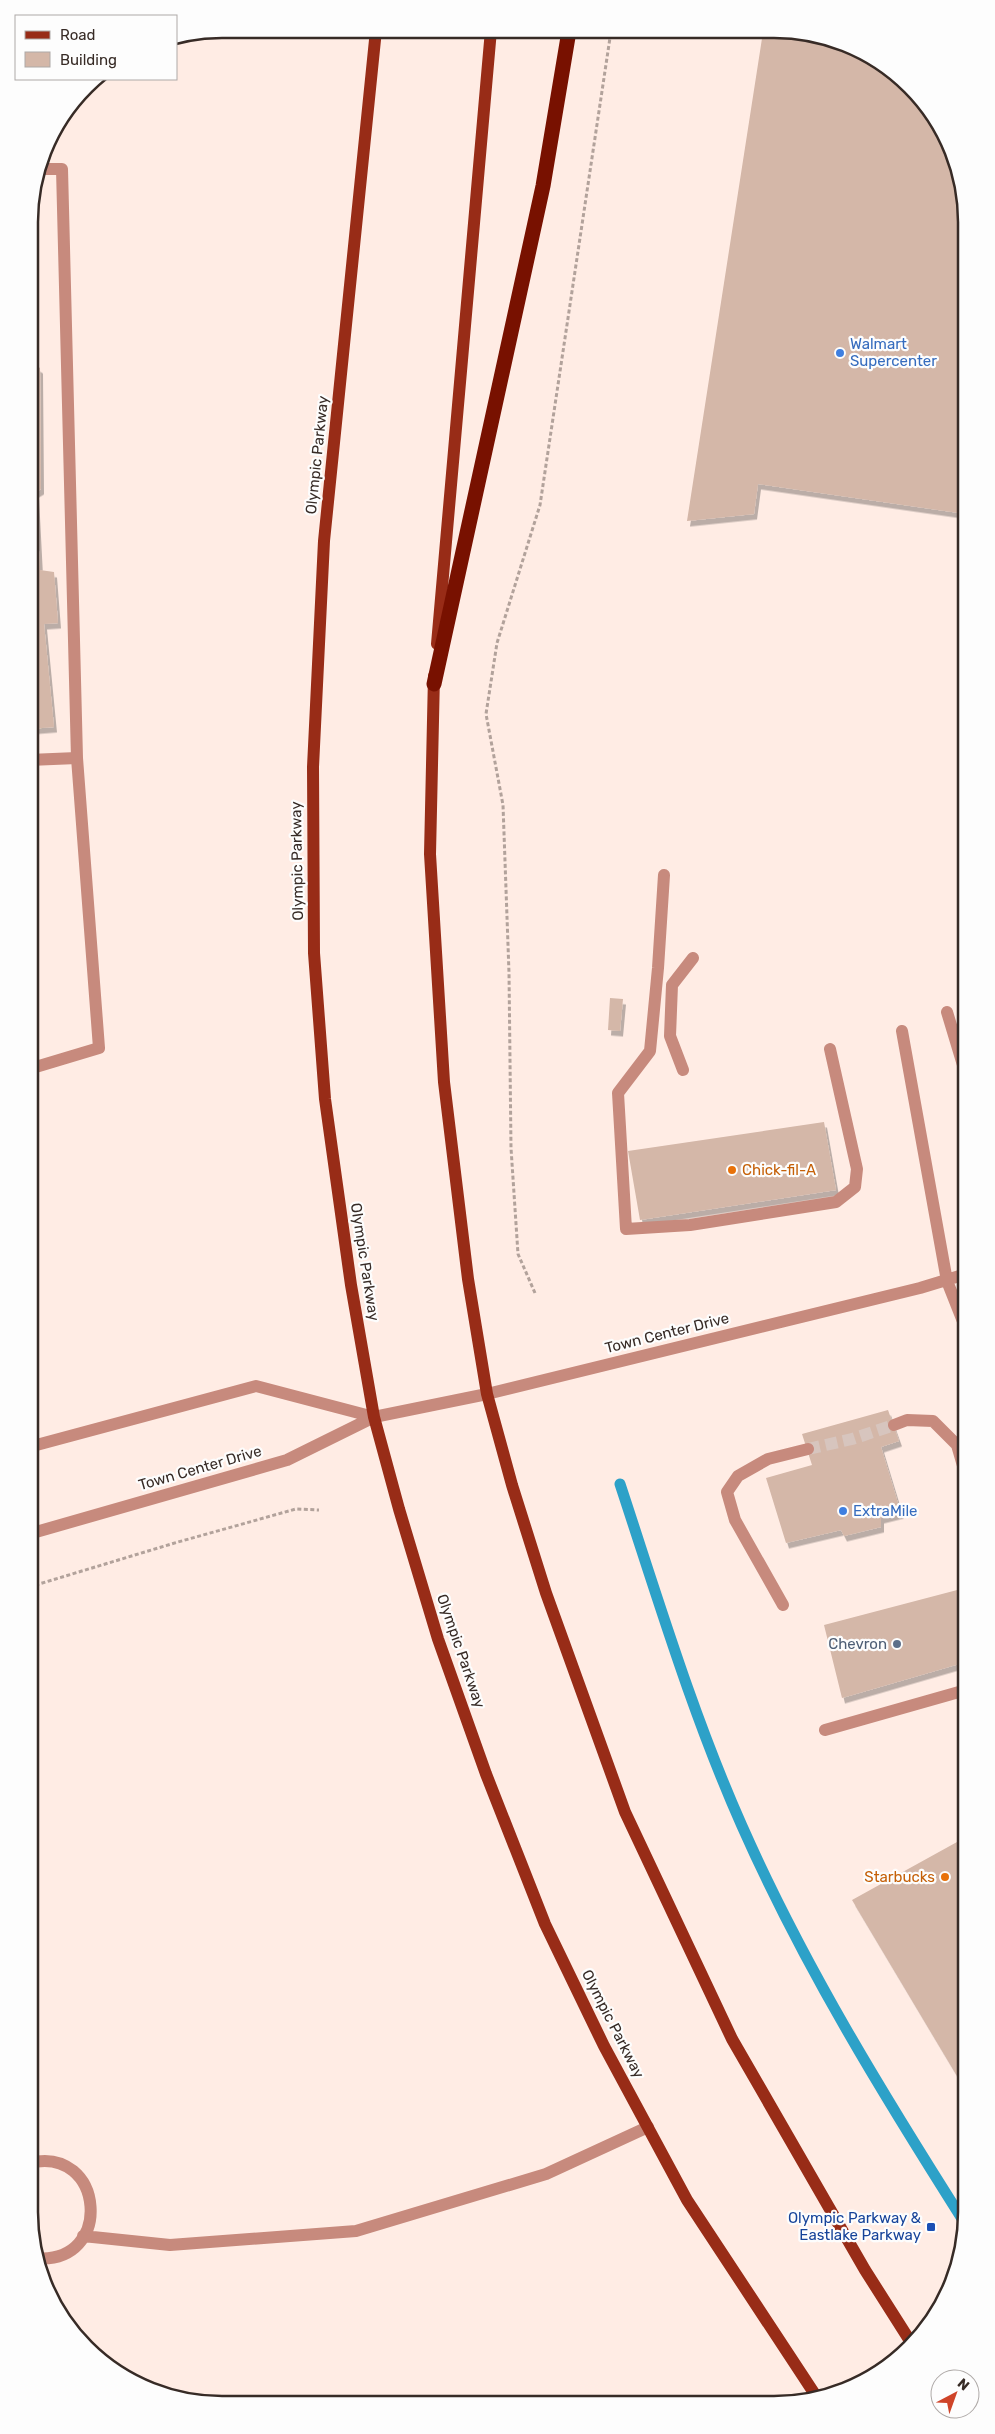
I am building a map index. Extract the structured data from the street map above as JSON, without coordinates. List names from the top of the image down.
{
  "streets": {
    "main road": ["Olympic Parkway"],
    "street": ["Town Center Drive"]
  },
  "crossings": [
    ["Olympic Parkway", "Town Center Drive"]
  ],
  "places": {
    "other": [
      "Walmart Supercenter",
      "Chick-fil-A",
      "ExtraMile",
      "Chevron",
      "Starbucks"
    ],
    "transit": ["Olympic Parkway & Eastlake Parkway"]
  },
  "legend": ["Road", "Building"],
  "north": "top right"
}
